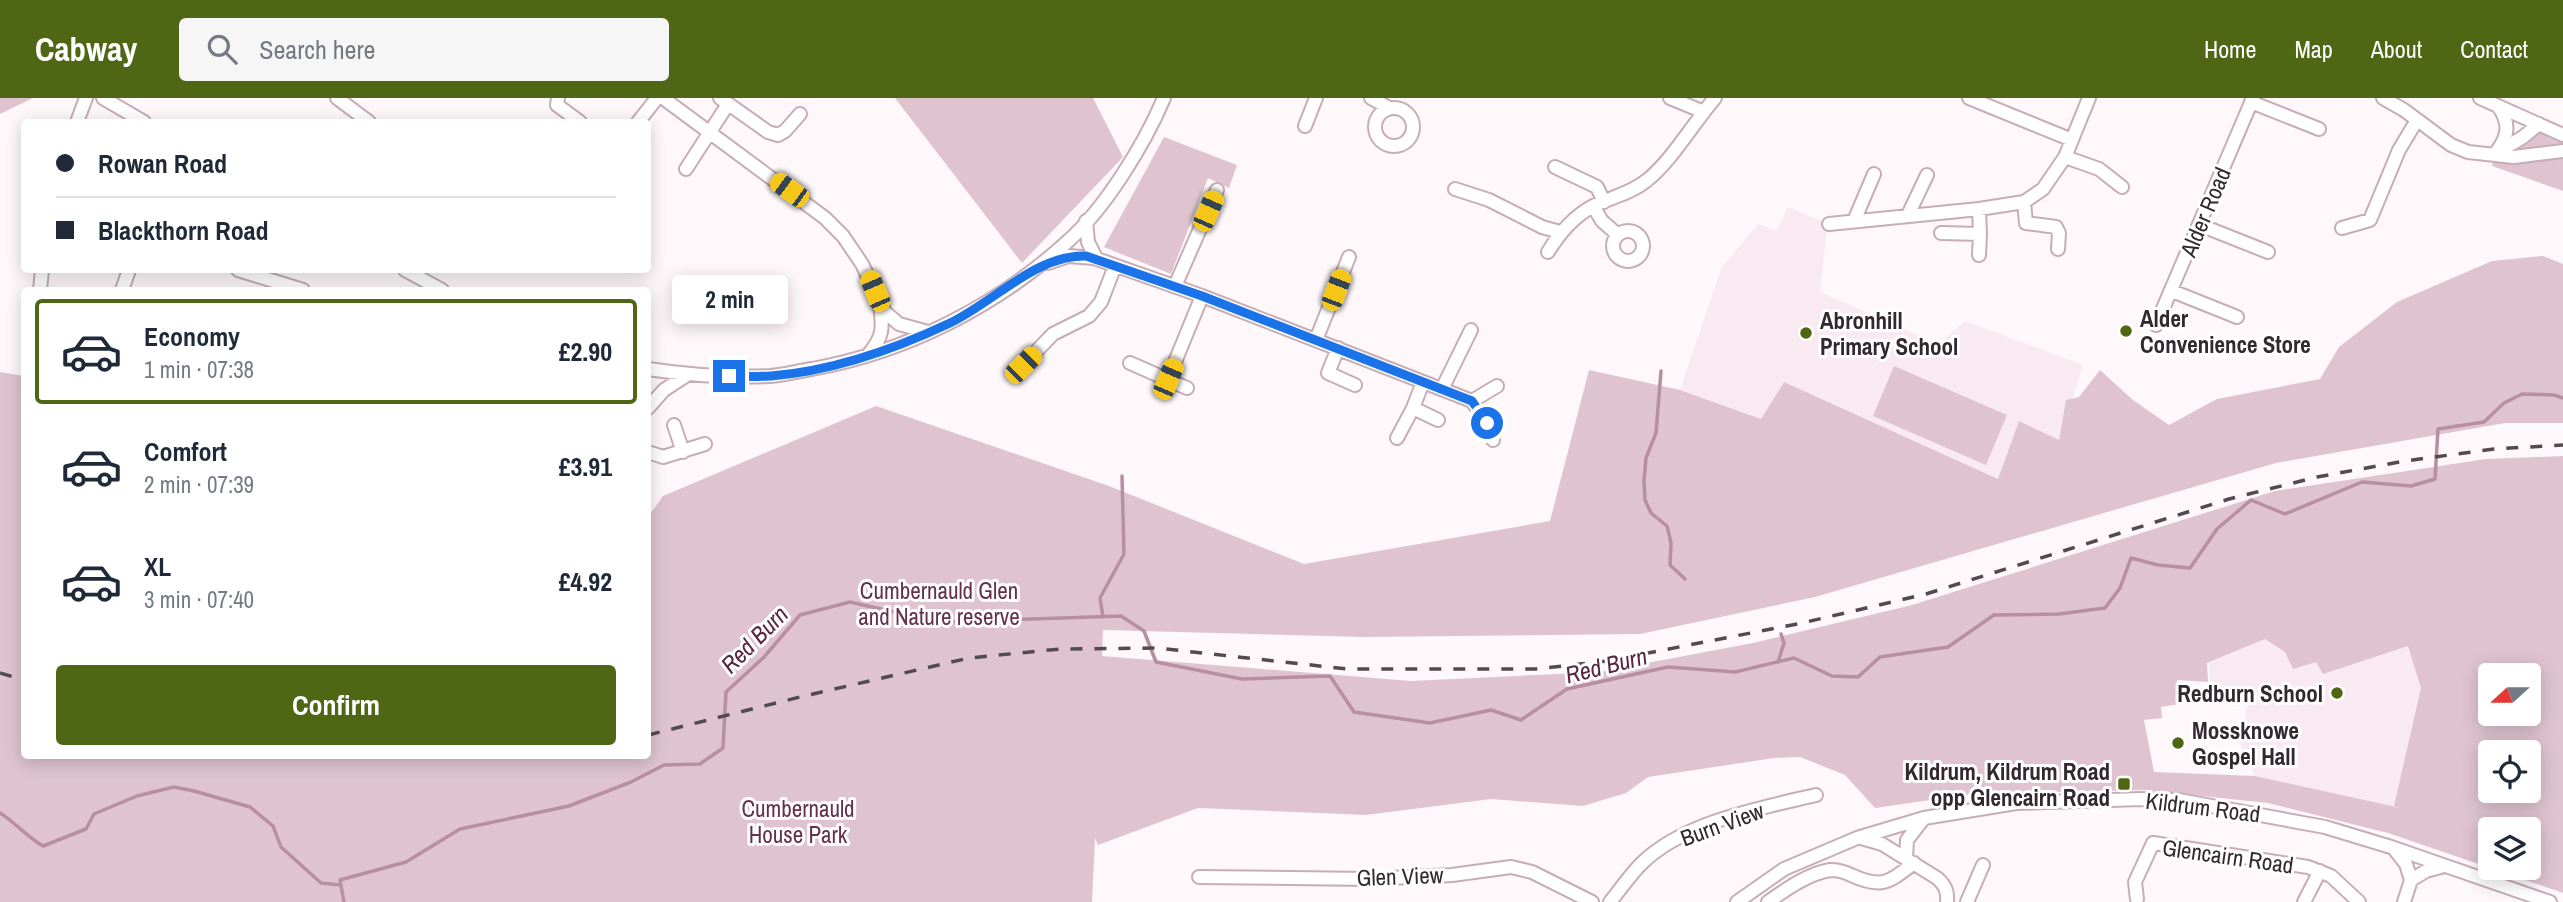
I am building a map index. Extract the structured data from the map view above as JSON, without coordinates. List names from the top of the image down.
{
  "streets": {
    "street": [
      "Alder Road",
      "Kildrum Road",
      "Burn View",
      "Glencairn Road",
      "Glen View"
    ]
  },
  "water": ["Red Burn"],
  "parks": ["Cumbernauld Glen and Nature reserve", "Cumbernauld House Park"],
  "places": {
    "other": [
      "Alder Convenience Store",
      "Abronhill Primary School",
      "Redburn School",
      "Mossknowe Gospel Hall"
    ],
    "transit": ["Kildrum, Kildrum Road opp Glencairn Road"]
  },
  "north": "left",
  "page": {
    "header": "Cabway",
    "search": "Search here",
    "nav": [
      "Home",
      "Map",
      "About",
      "Contact"
    ],
    "banner": ["Rowan Road", "Blackthorn Road"],
    "bubble": "2 min",
    "list": [
      {
        "name": "Economy",
        "note": "1 min · 07:38",
        "value": "£2.90"
      },
      {
        "name": "Comfort",
        "note": "2 min · 07:39",
        "value": "£3.91"
      },
      {
        "name": "XL",
        "note": "3 min · 07:40",
        "value": "£4.92"
      }
    ],
    "buttons": "Confirm"
  }
}
